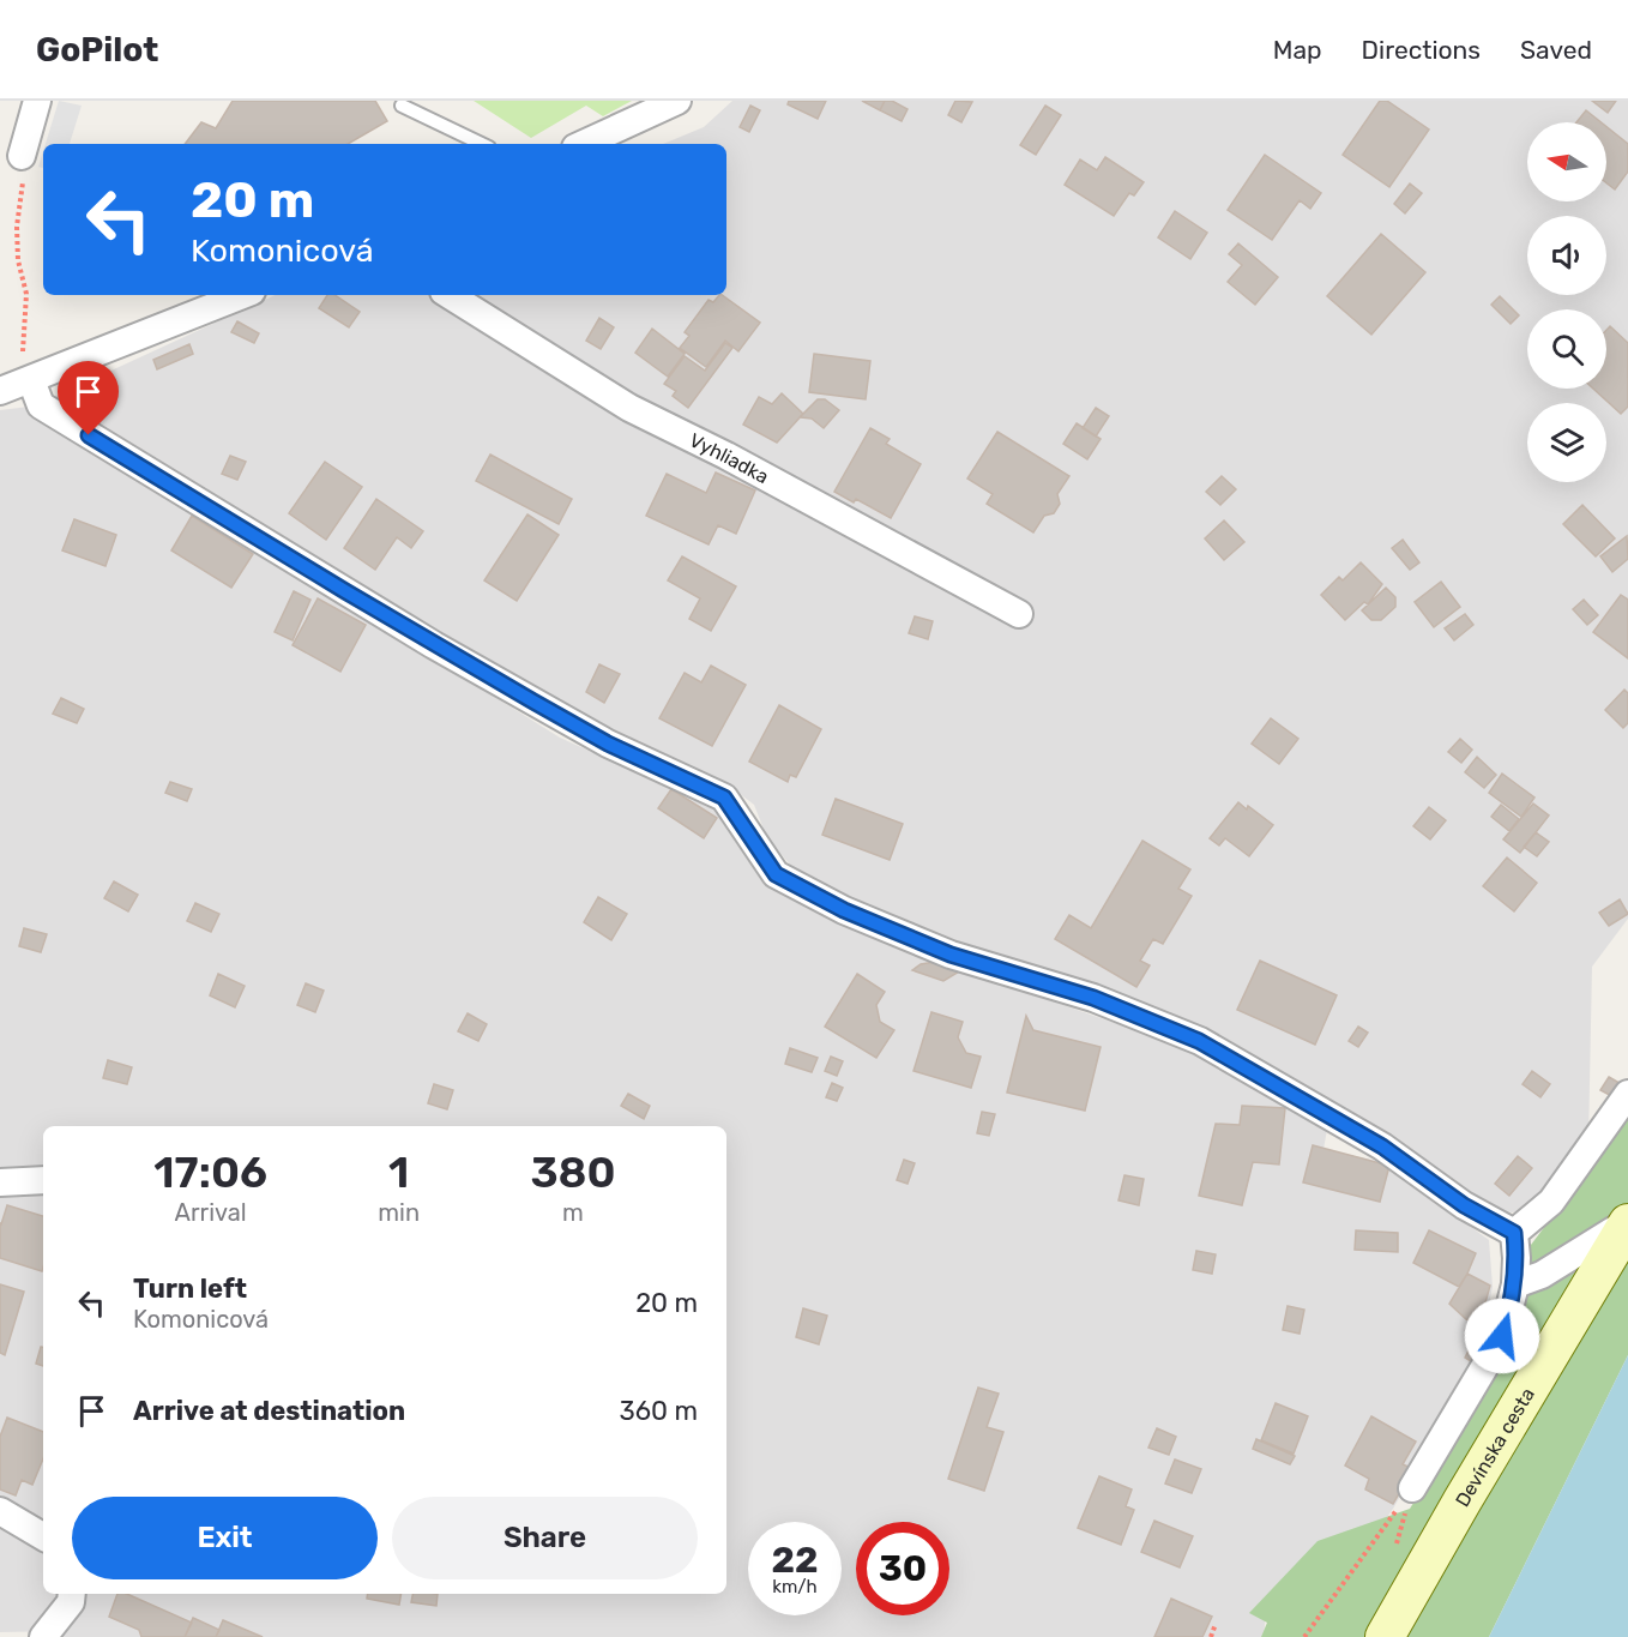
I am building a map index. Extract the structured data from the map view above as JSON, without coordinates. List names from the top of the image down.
{
  "streets": {
    "street": ["Vyhliadka", "Devínska cesta"]
  },
  "north": "left",
  "page": {
    "header": "GoPilot",
    "nav": ["Map", "Directions", "Saved"],
    "turn": ["20 m", "Komonicová"],
    "eta": [
      "17:06",
      "Arrival",
      "1",
      "min",
      "380",
      "m"
    ],
    "list": [
      {
        "name": "Turn left",
        "note": "Komonicová",
        "value": "20 m"
      },
      {
        "name": "Arrive at destination",
        "value": "360 m"
      }
    ],
    "buttons": ["Exit", "Share"],
    "speed": "22 km/h",
    "limit": "30"
  }
}
